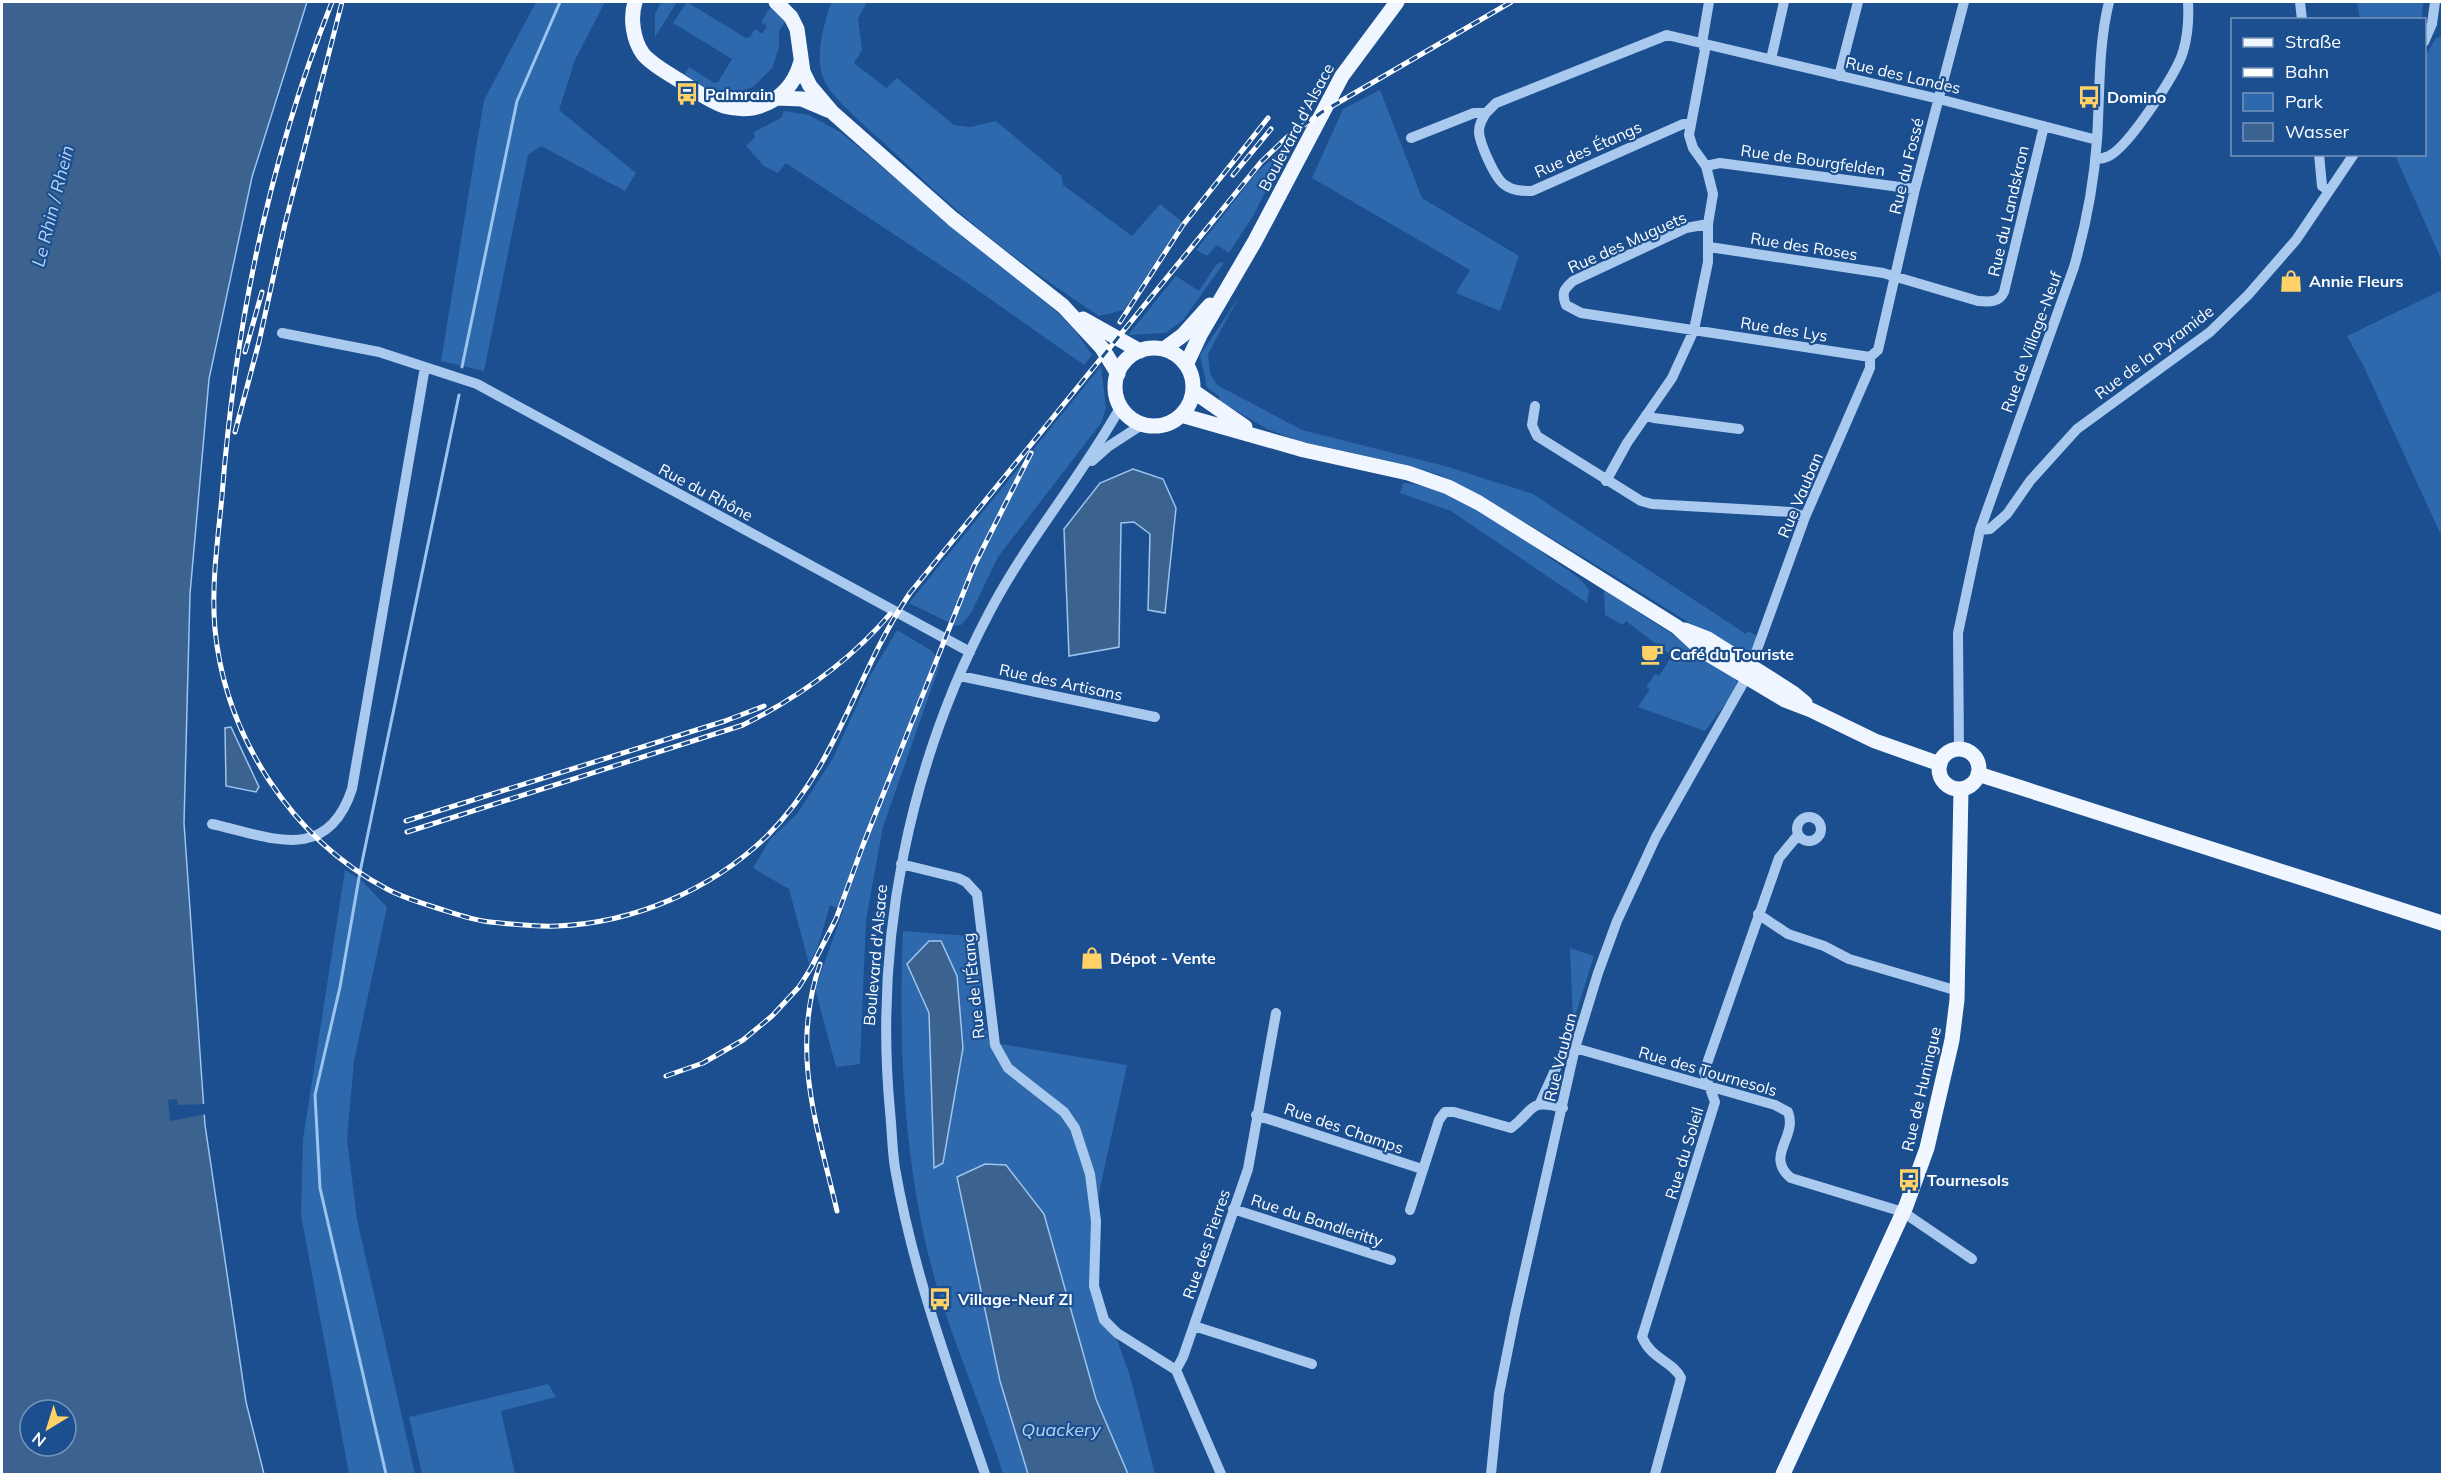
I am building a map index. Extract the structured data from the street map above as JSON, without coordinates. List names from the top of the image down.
{
  "streets": {
    "main road": ["Boulevard d'Alsace", "Rue de Huningue"],
    "street": [
      "Rue des Landes",
      "Rue des Étangs",
      "Rue de Bourgfelden",
      "Rue du Fossé",
      "Rue du Landskron",
      "Rue des Muguets",
      "Rue des Roses",
      "Rue des Lys",
      "Rue de Village-Neuf",
      "Rue de la Pyramide",
      "Rue du Rhône",
      "Rue Vauban",
      "Rue des Artisans",
      "Rue de l'Étang",
      "Rue des Tournesols",
      "Rue des Champs",
      "Rue du Soleil",
      "Rue du Bandleritty",
      "Rue des Pierres"
    ]
  },
  "crossings": [
    ["Rue des Landes", "Rue du Fossé"],
    ["Rue des Landes", "Rue du Landskron"],
    ["Rue des Landes", "Rue de Village-Neuf"],
    ["Boulevard d'Alsace", "Rue du Rhône"],
    ["Boulevard d'Alsace", "Rue des Artisans"],
    ["Boulevard d'Alsace", "Rue de l'Étang"],
    ["Rue de Bourgfelden", "Rue du Fossé"],
    ["Rue du Fossé", "Rue du Landskron"],
    ["Rue du Fossé", "Rue des Roses"],
    ["Rue du Fossé", "Rue Vauban"],
    ["Rue du Landskron", "Rue des Roses"],
    ["Rue des Muguets", "Rue des Lys"],
    ["Rue des Lys", "Rue Vauban"],
    ["Rue de Village-Neuf", "Rue de la Pyramide"],
    ["Rue Vauban", "Rue des Tournesols"],
    ["Rue de l'Étang", "Rue des Pierres"],
    ["Rue des Tournesols", "Rue de Huningue"],
    ["Rue des Tournesols", "Rue du Soleil"],
    ["Rue des Champs", "Rue des Pierres"],
    ["Rue du Bandleritty", "Rue des Pierres"]
  ],
  "water": ["Le Rhin / Rhein", "Quackery"],
  "places": {
    "bus stop": [
      "Palmrain",
      "Domino",
      "Tournesols",
      "Village-Neuf ZI"
    ],
    "shop": ["Annie Fleurs", "Dépot - Vente"],
    "cafe": ["Café du Touriste"]
  },
  "legend": [
    "Straße",
    "Bahn",
    "Park",
    "Wasser"
  ],
  "north": "bottom left"
}
